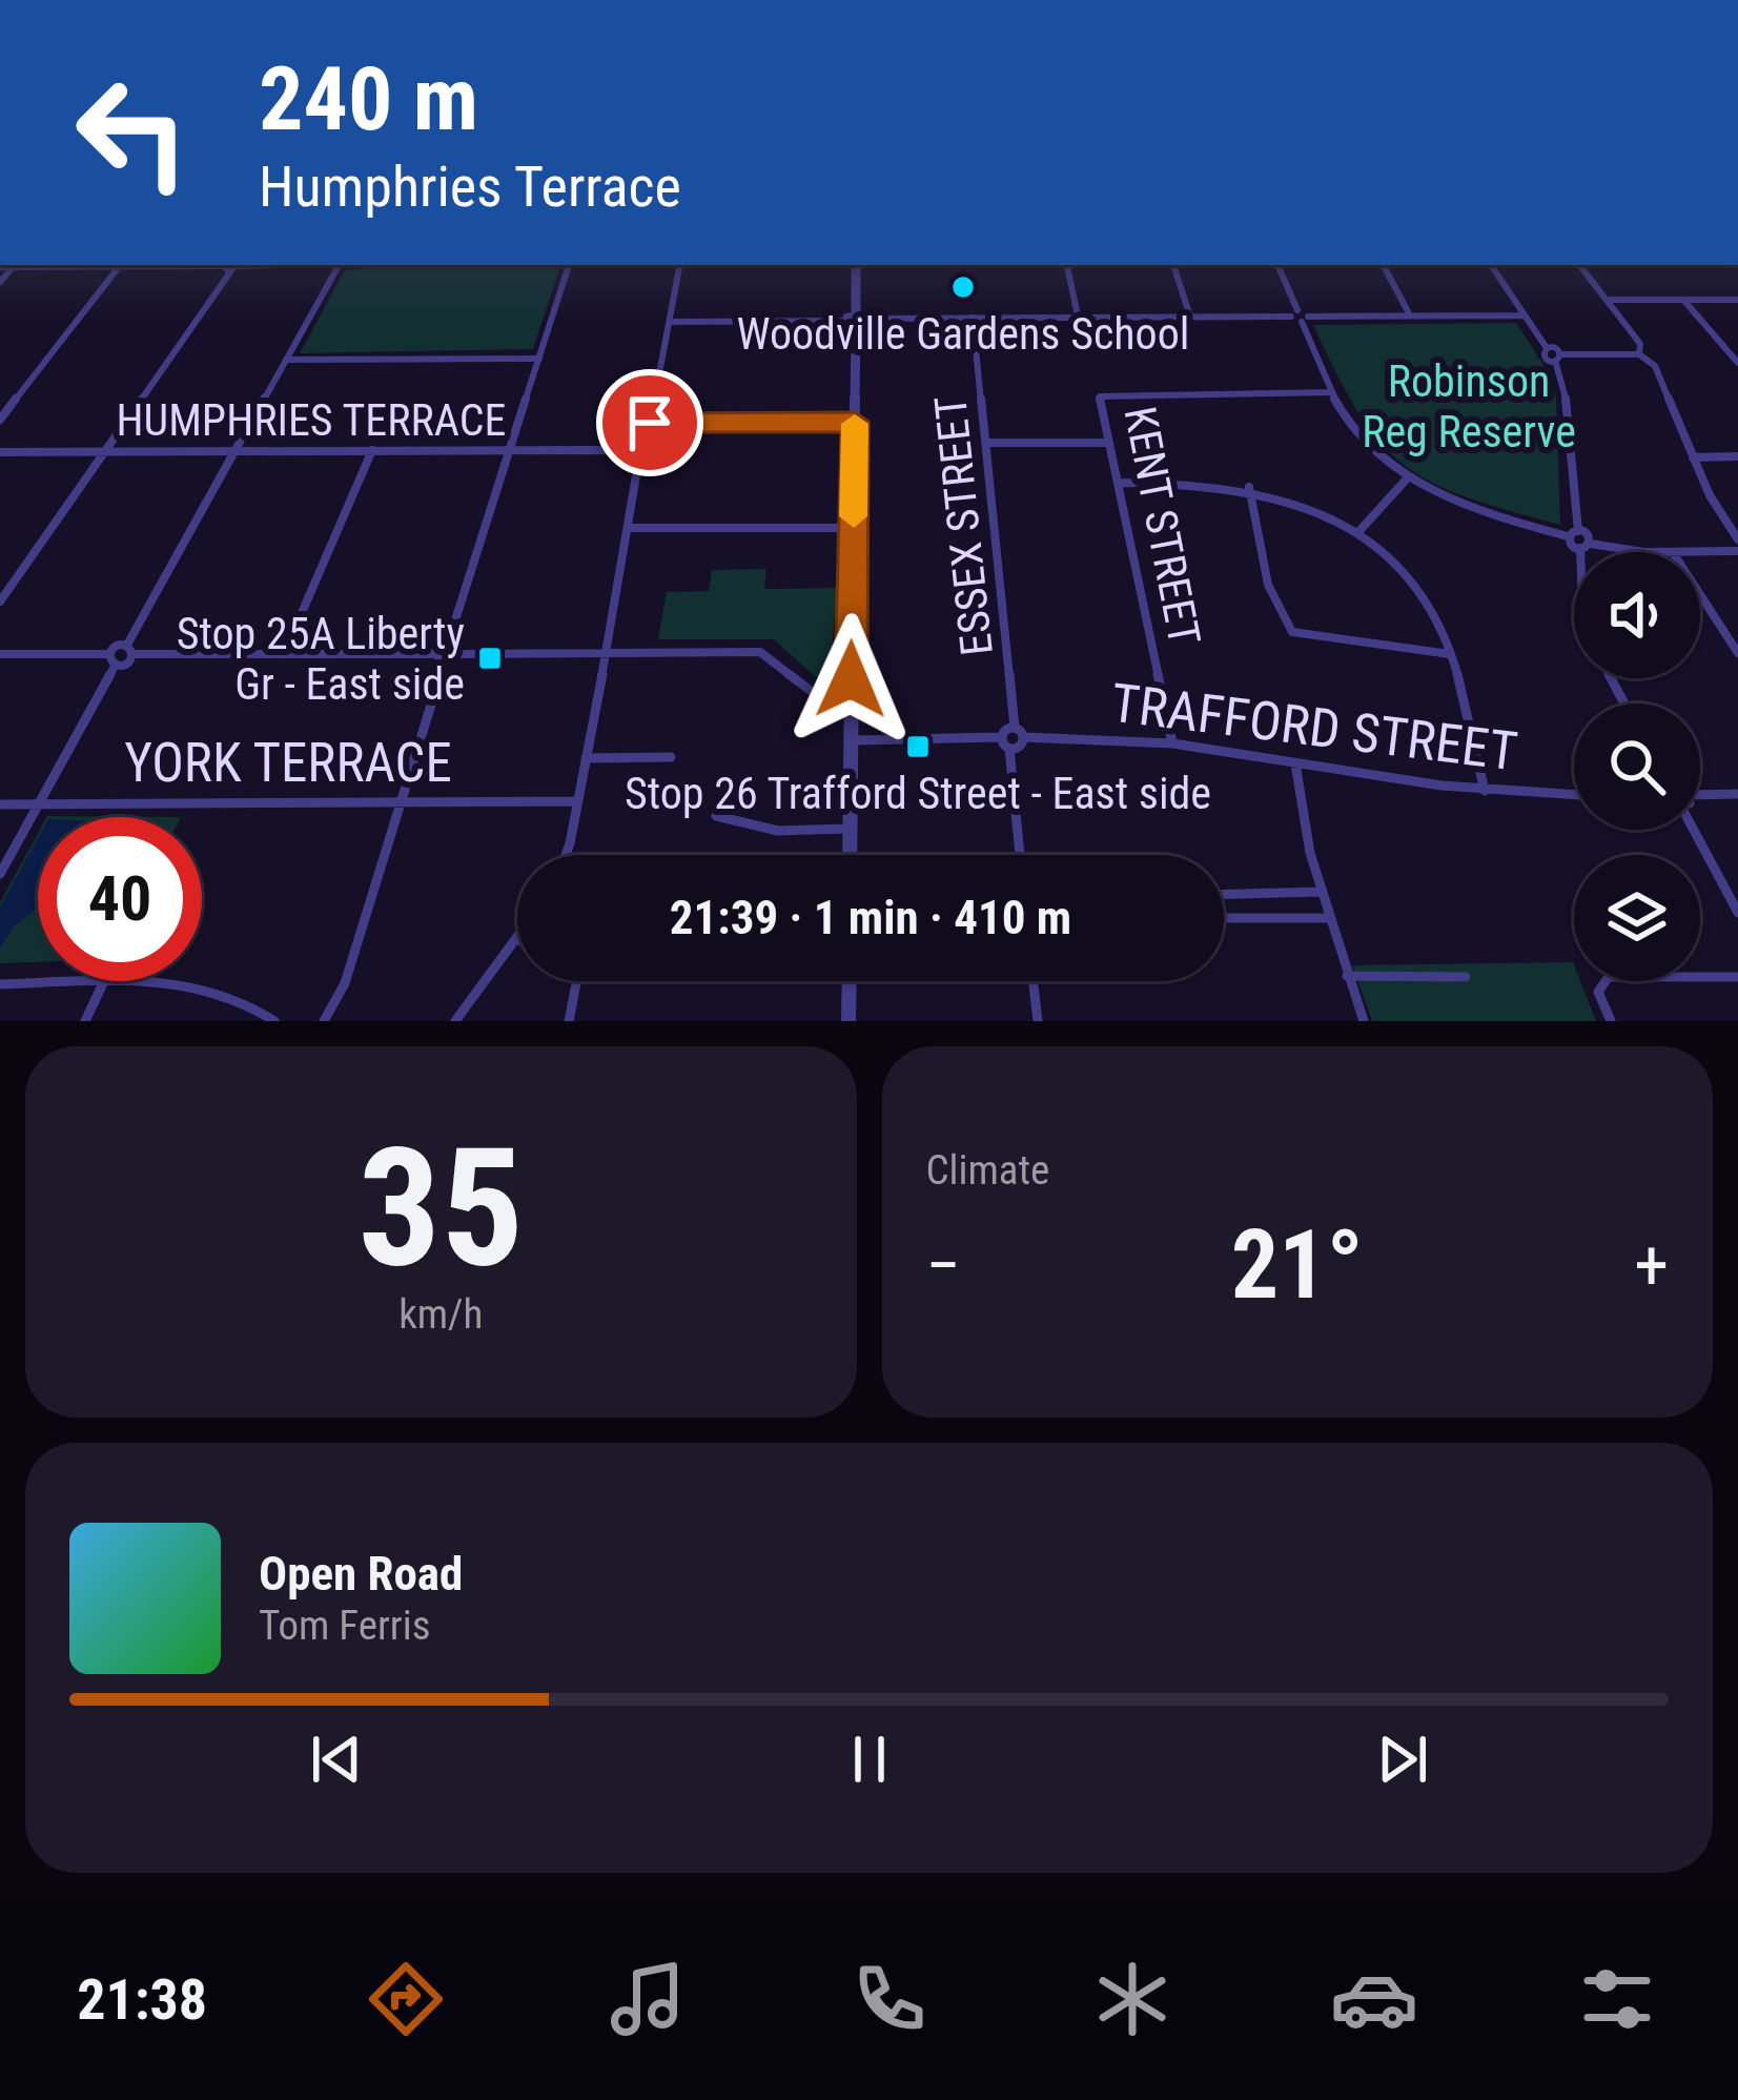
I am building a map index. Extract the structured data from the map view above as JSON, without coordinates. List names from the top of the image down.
{
  "streets": {
    "street": [
      "HUMPHRIES TERRACE",
      "ESSEX STREET",
      "KENT STREET",
      "TRAFFORD STREET",
      "YORK TERRACE"
    ]
  },
  "crossings": [
    ["ESSEX STREET", "TRAFFORD STREET"],
    ["KENT STREET", "TRAFFORD STREET"]
  ],
  "parks": ["Robinson Reg Reserve"],
  "places": {
    "other": ["Woodville Gardens School"],
    "transit": ["Stop 25A Liberty Gr - East side", "Stop 26 Trafford Street - East side"]
  },
  "page": {
    "turn": ["240 m", "Humphries Terrace"],
    "limit": "40",
    "trip": "21:39 · 1 min · 410 m",
    "tile": [
      ["35", "km/h"],
      "Climate"
    ],
    "heat": ["−", "21°", "+"],
    "song": ["Open Road", "Tom Ferris"],
    "tabs": "21:38"
  }
}
